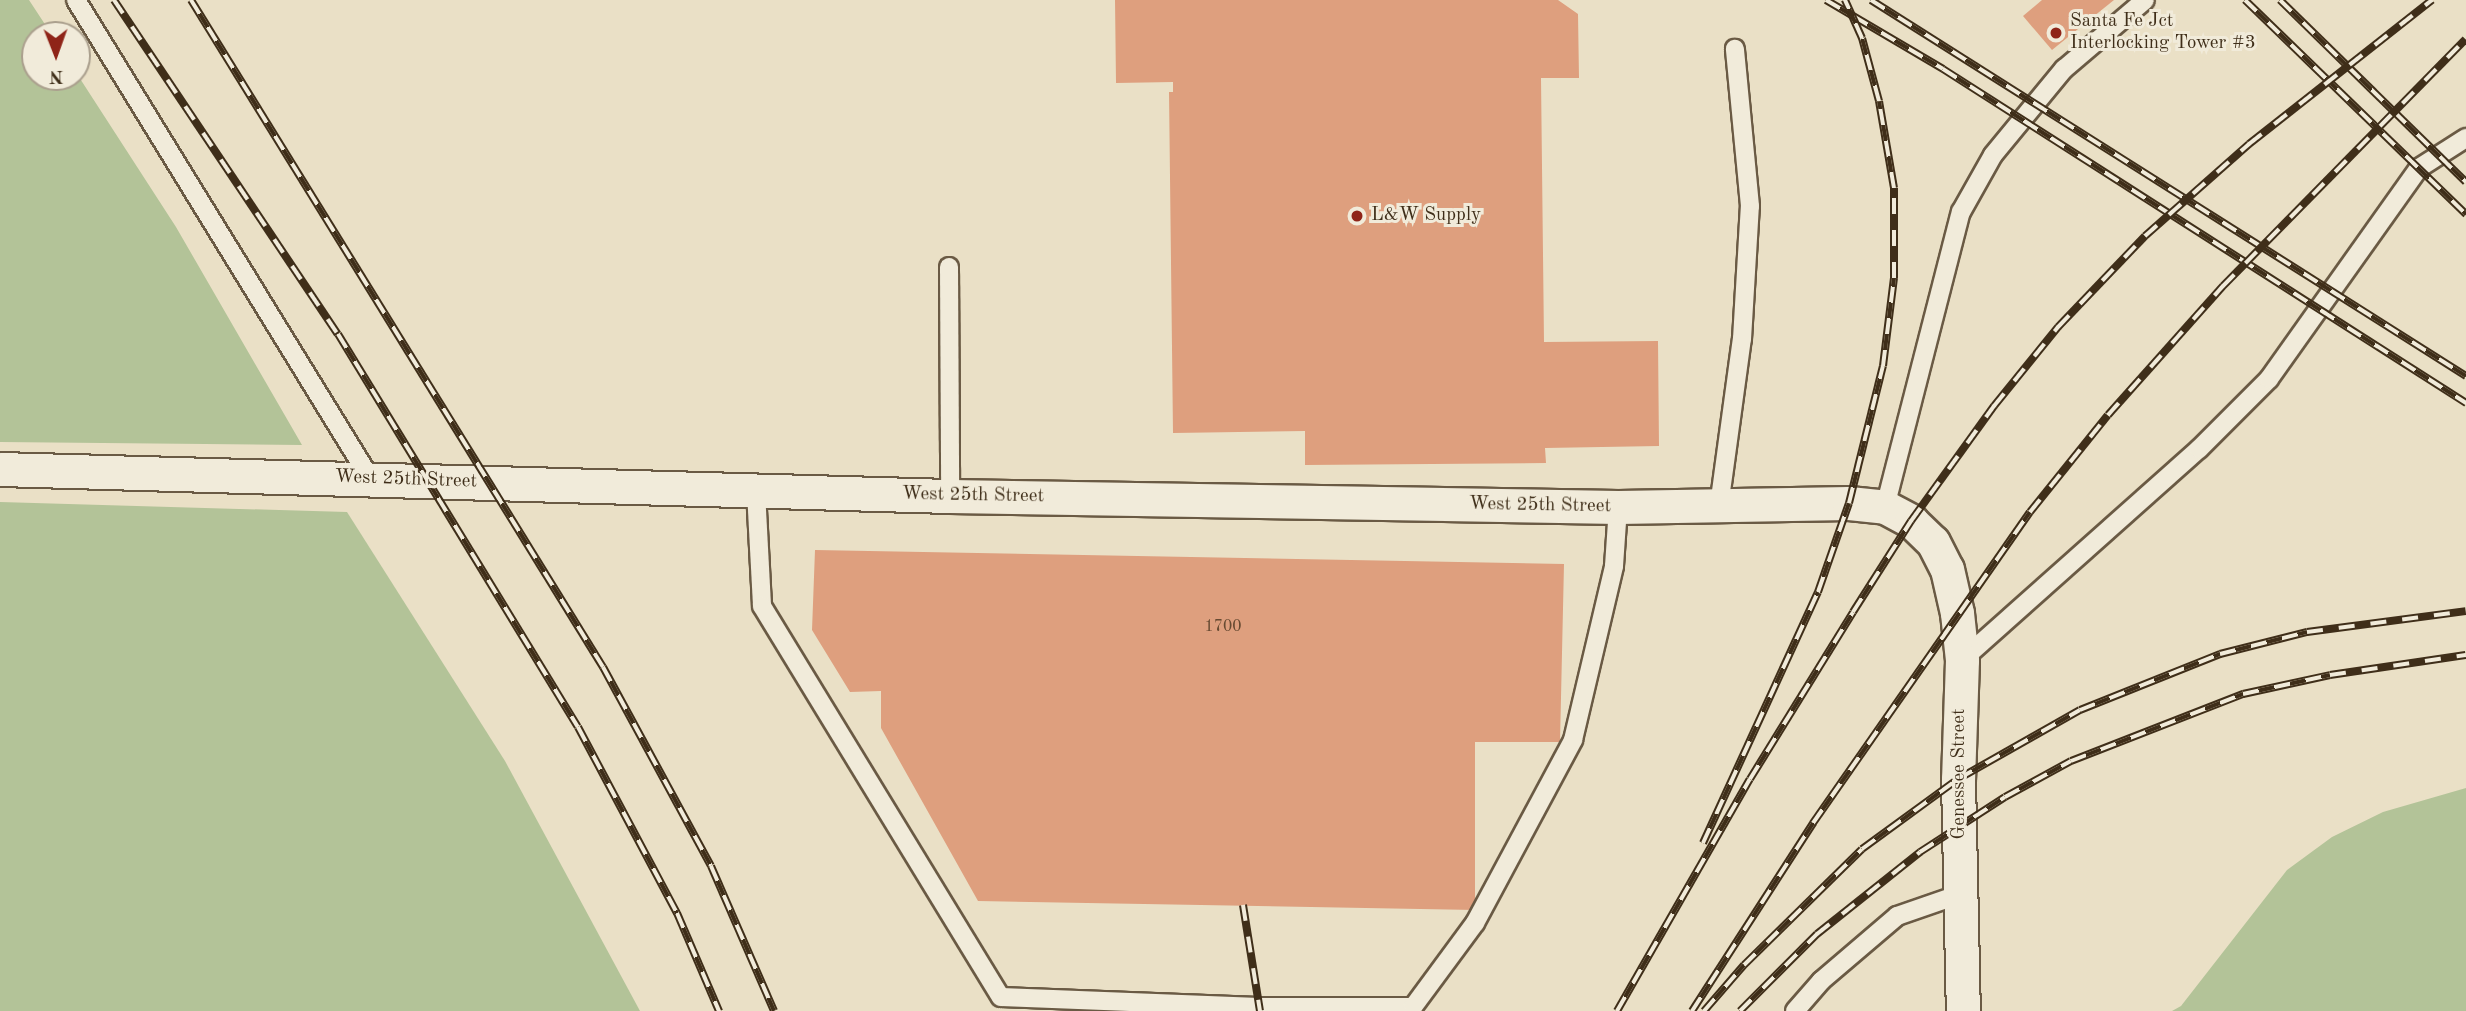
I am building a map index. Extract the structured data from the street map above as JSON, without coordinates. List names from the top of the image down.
{
  "streets": {
    "street": ["West 25th Street", "Genessee Street"]
  },
  "crossings": [
    ["West 25th Street", "Genessee Street"]
  ],
  "places": ["Santa Fe Jct Interlocking Tower #3", "L&W Supply"],
  "house_numbers": ["1700"],
  "north": "bottom"
}
